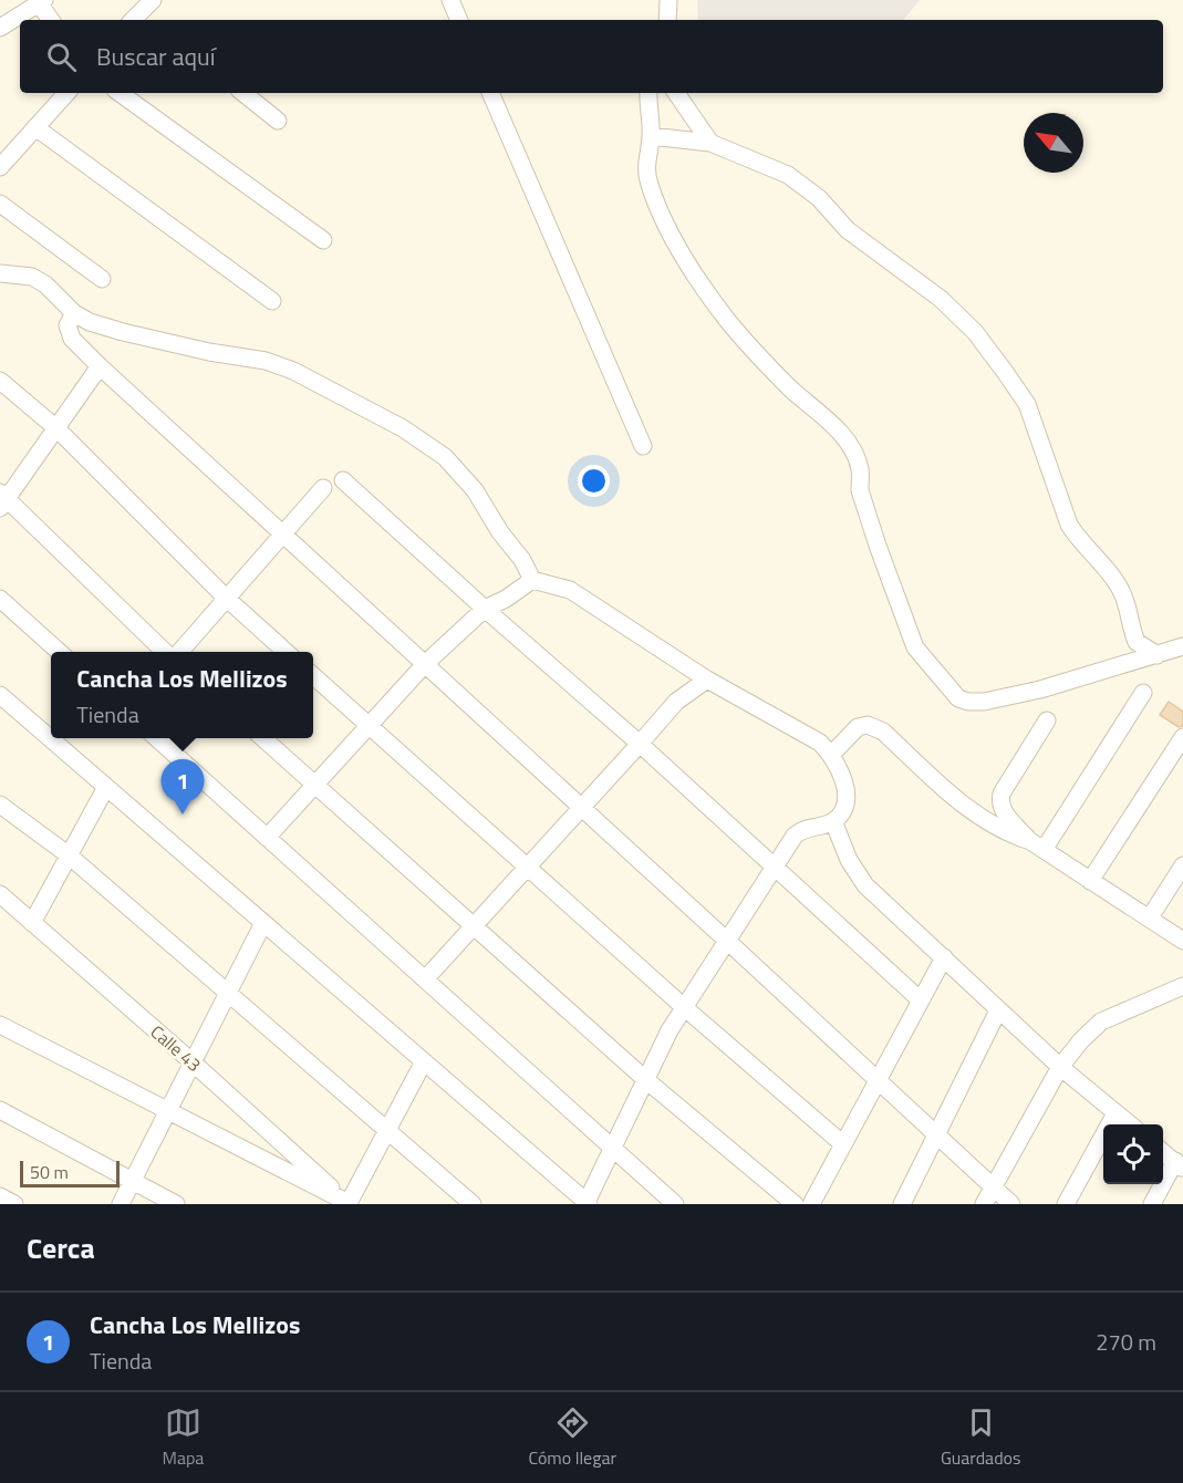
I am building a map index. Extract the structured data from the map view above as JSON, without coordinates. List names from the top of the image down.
{
  "streets": {
    "street": ["Calle 43"]
  },
  "scale_bar": "50 m",
  "north": "top left",
  "page": {
    "search": "Buscar aquí",
    "popup": ["Cancha Los Mellizos", "Tienda"],
    "pins": "1",
    "scale": "50 m",
    "heading": "Cerca",
    "list": [
      {
        "mark": "1",
        "name": "Cancha Los Mellizos",
        "note": "Tienda",
        "value": "270 m"
      }
    ],
    "nav": ["Mapa", "Cómo llegar", "Guardados"]
  }
}
